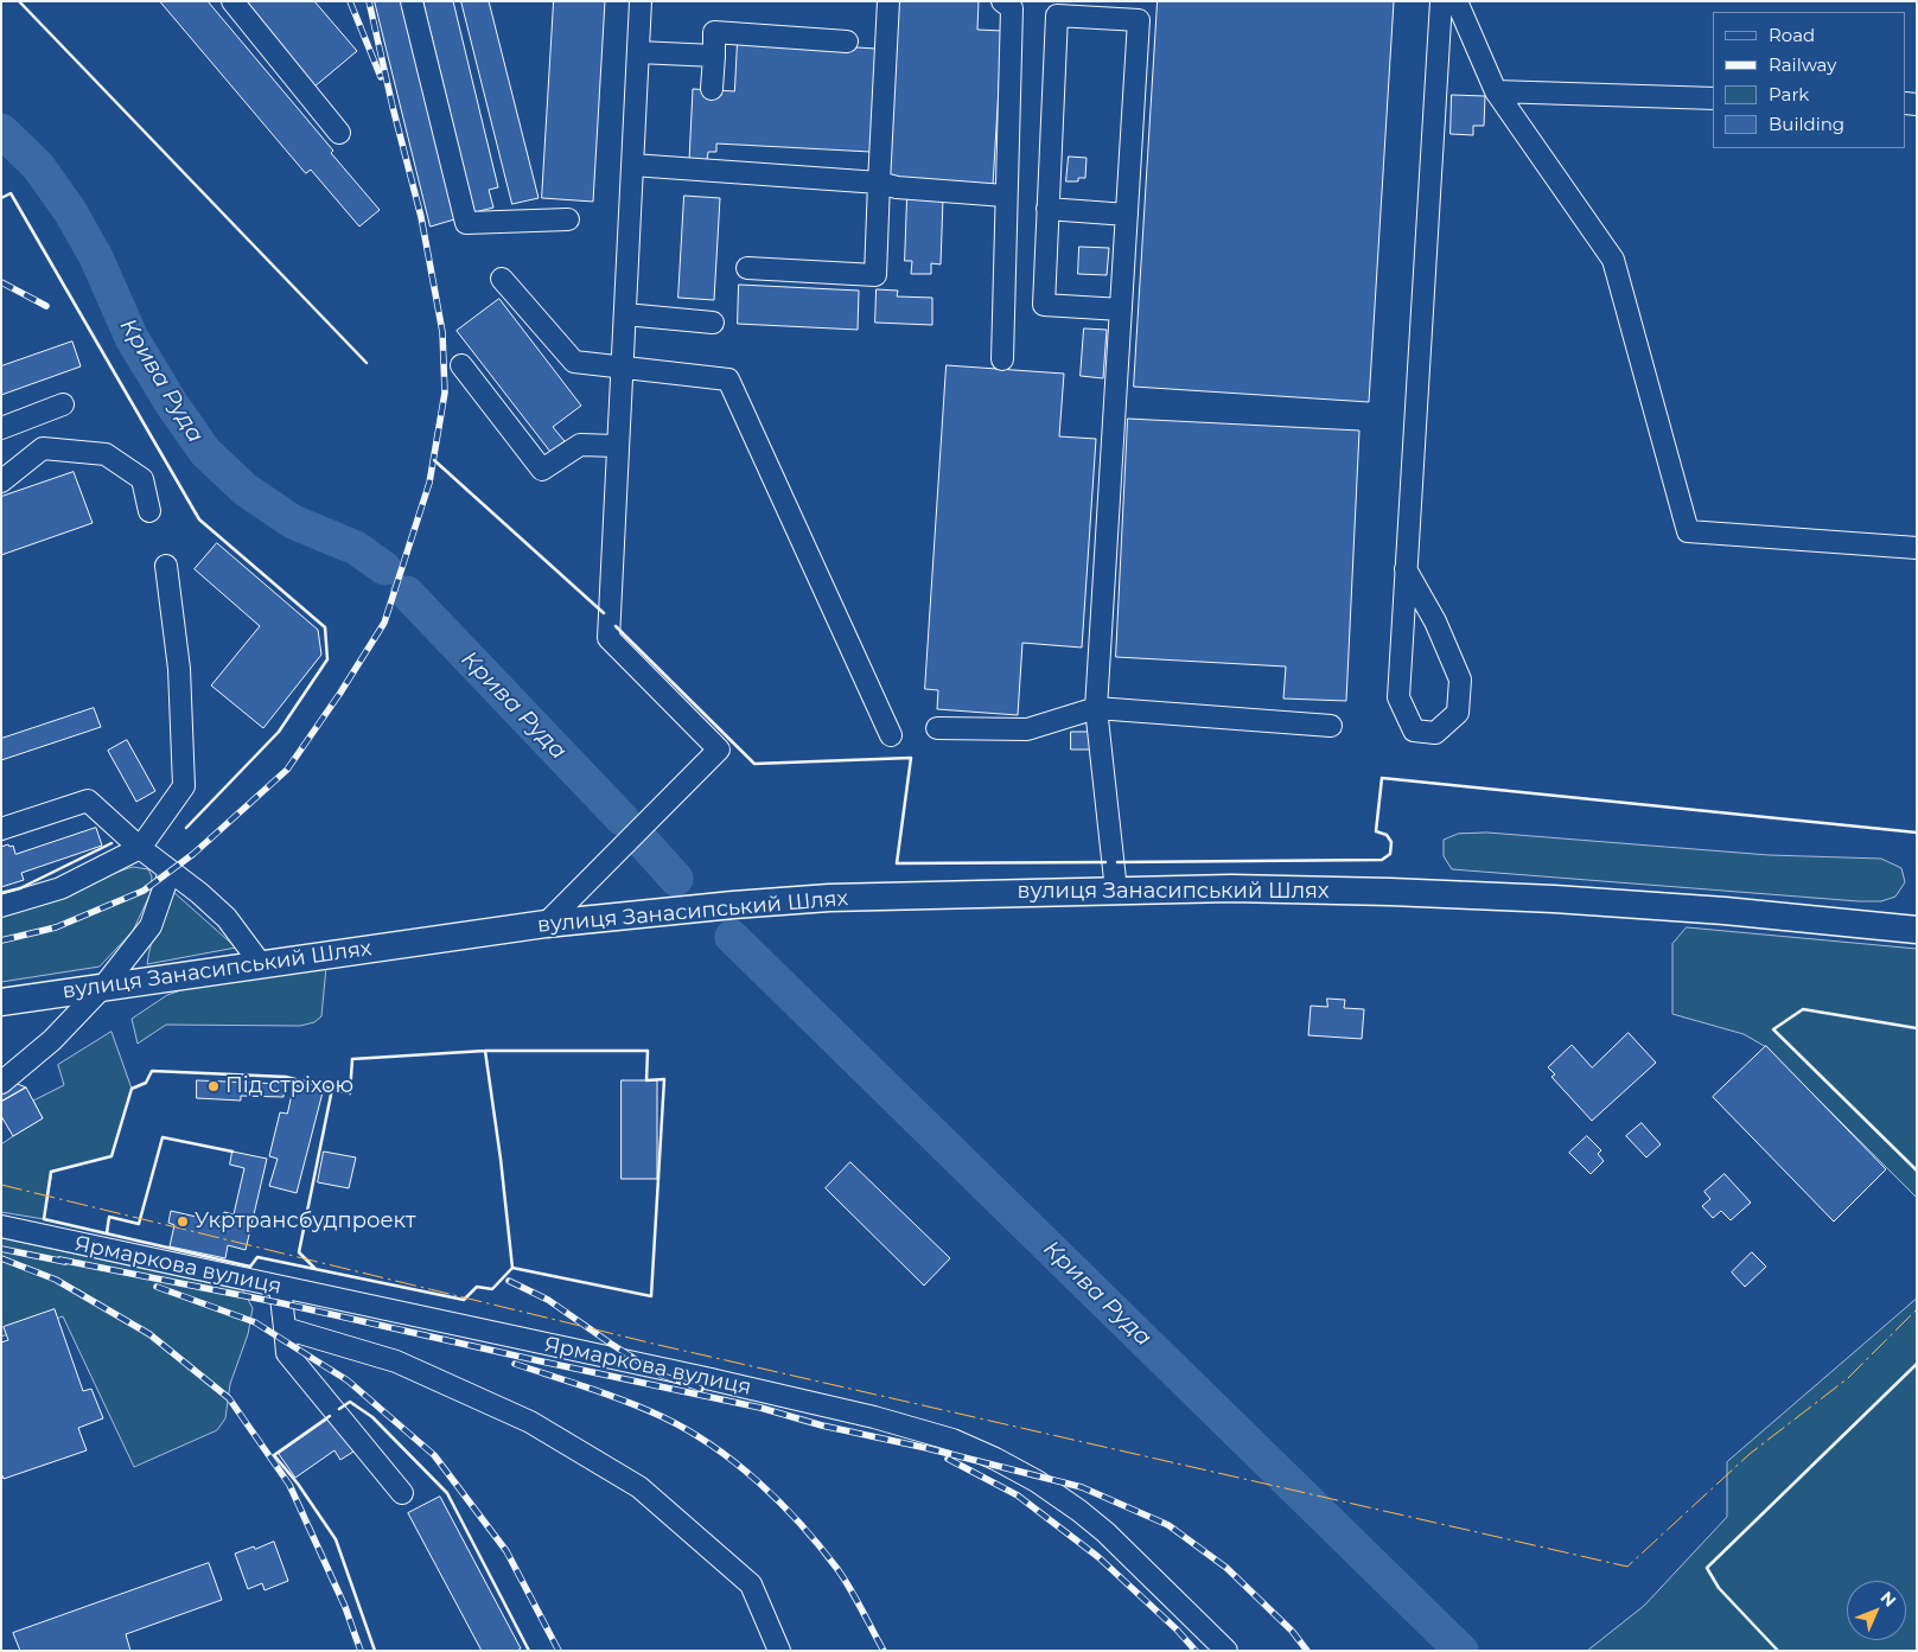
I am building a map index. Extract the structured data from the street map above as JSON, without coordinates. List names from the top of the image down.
{
  "streets": {
    "main road": ["вулиця Занасипський Шлях"],
    "street": ["Ярмаркова вулиця"]
  },
  "water": ["Крива Руда"],
  "places": ["Під стріхою", "Укртрансбудпроект"],
  "legend": [
    "Road",
    "Railway",
    "Park",
    "Building"
  ],
  "north": "top right"
}
